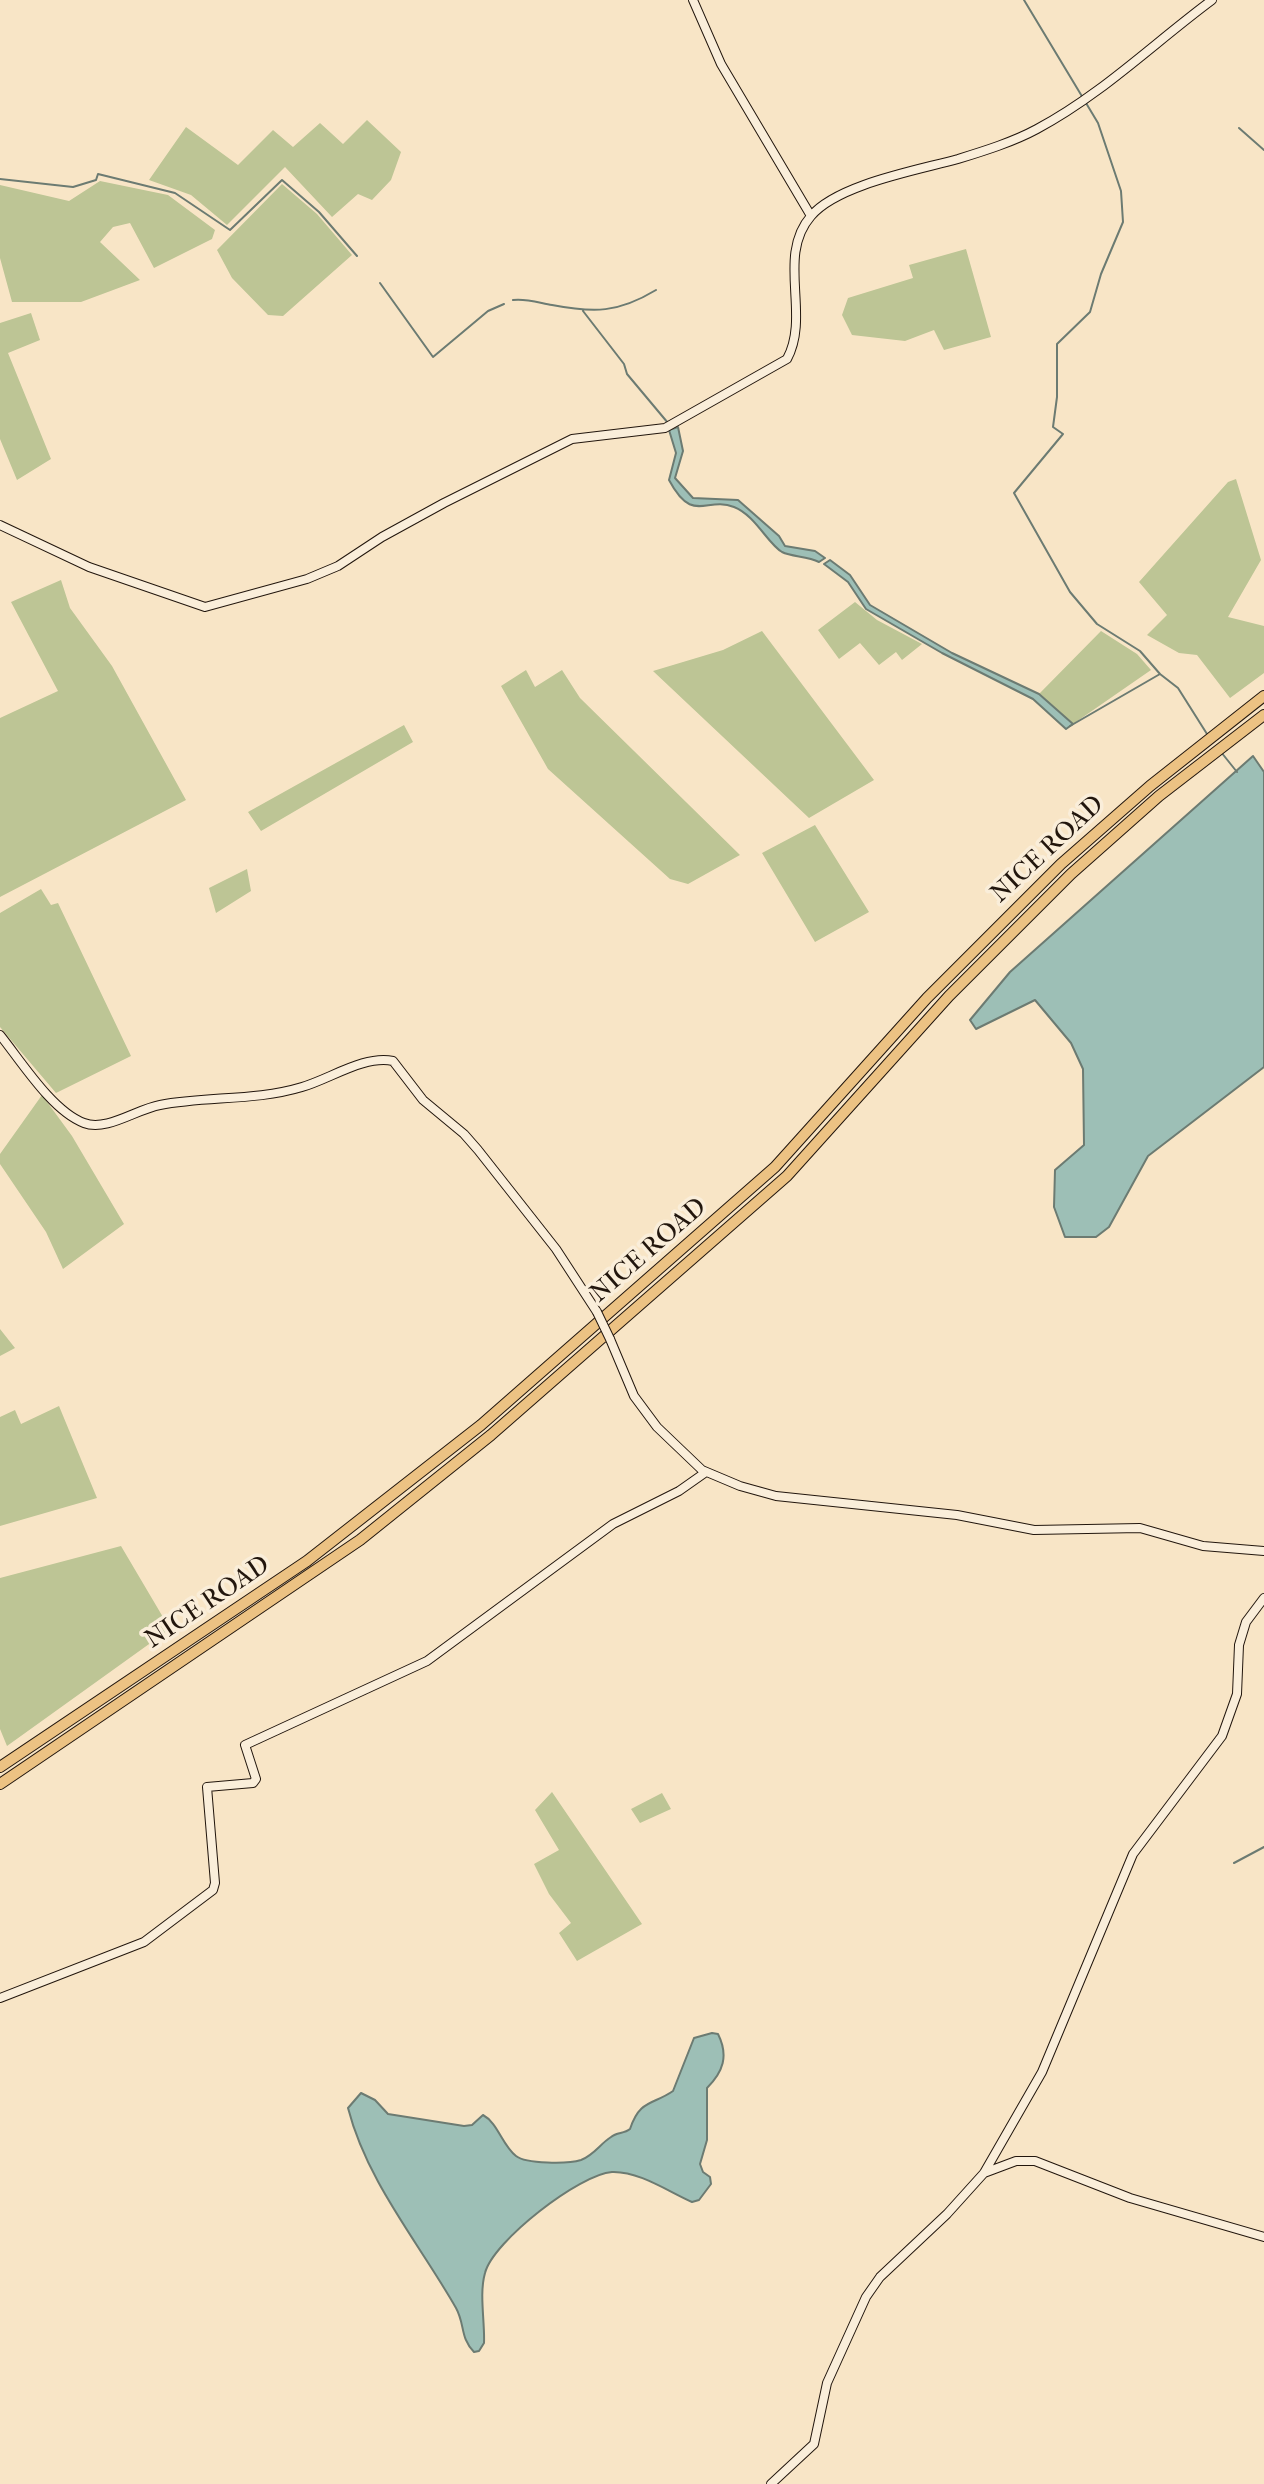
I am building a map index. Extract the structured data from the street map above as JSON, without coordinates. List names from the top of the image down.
{
  "streets": {
    "highway": ["NICE ROAD"]
  }
}
